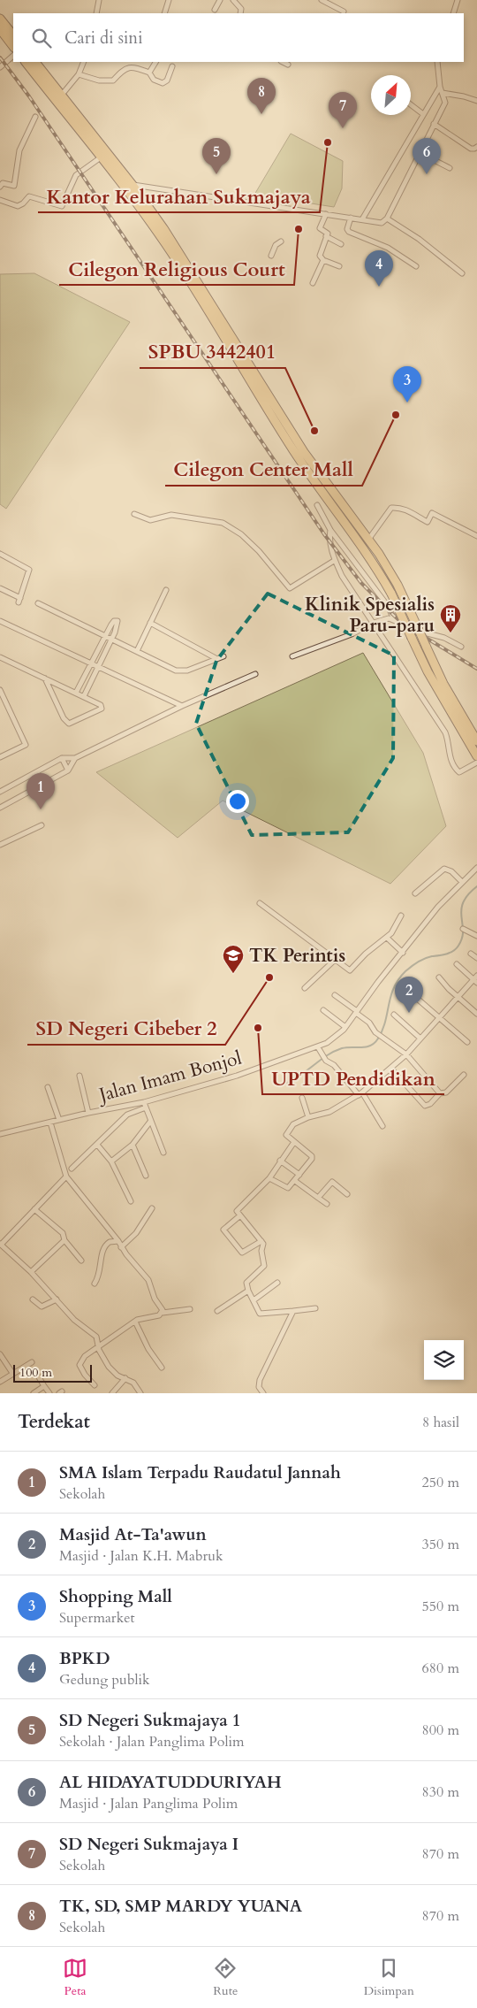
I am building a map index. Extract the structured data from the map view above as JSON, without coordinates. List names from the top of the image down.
{
  "streets": {
    "street": ["Jalan Imam Bonjol"]
  },
  "places": {
    "other": [
      "Kantor Kelurahan Sukmajaya",
      "Cilegon Religious Court",
      "Cilegon Center Mall",
      "SPBU 3442401",
      "SD Negeri Cibeber 2",
      "UPTD Pendidikan"
    ],
    "building": ["Klinik Spesialis Paru-paru"],
    "school or university": ["TK Perintis"]
  },
  "scale_bar": "100 m",
  "north": "top right",
  "page": {
    "search": "Cari di sini",
    "pins": [
      "8",
      "7",
      "5",
      "6",
      "4",
      "3",
      "1",
      "2"
    ],
    "scale": "100 m",
    "heading": ["Terdekat", "8 hasil"],
    "list": [
      {
        "mark": "1",
        "name": "SMA Islam Terpadu Raudatul Jannah",
        "note": "Sekolah",
        "value": "250 m"
      },
      {
        "mark": "2",
        "name": "Masjid At-Ta'awun",
        "note": "Masjid · Jalan K.H. Mabruk",
        "value": "350 m"
      },
      {
        "mark": "3",
        "name": "Shopping Mall",
        "note": "Supermarket",
        "value": "550 m"
      },
      {
        "mark": "4",
        "name": "BPKD",
        "note": "Gedung publik",
        "value": "680 m"
      },
      {
        "mark": "5",
        "name": "SD Negeri Sukmajaya 1",
        "note": "Sekolah · Jalan Panglima Polim",
        "value": "800 m"
      },
      {
        "mark": "6",
        "name": "AL HIDAYATUDDURIYAH",
        "note": "Masjid · Jalan Panglima Polim",
        "value": "830 m"
      },
      {
        "mark": "7",
        "name": "SD Negeri Sukmajaya I",
        "note": "Sekolah",
        "value": "870 m"
      },
      {
        "mark": "8",
        "name": "TK, SD, SMP MARDY YUANA",
        "note": "Sekolah",
        "value": "870 m"
      }
    ],
    "nav": ["Peta", "Rute", "Disimpan"]
  }
}
